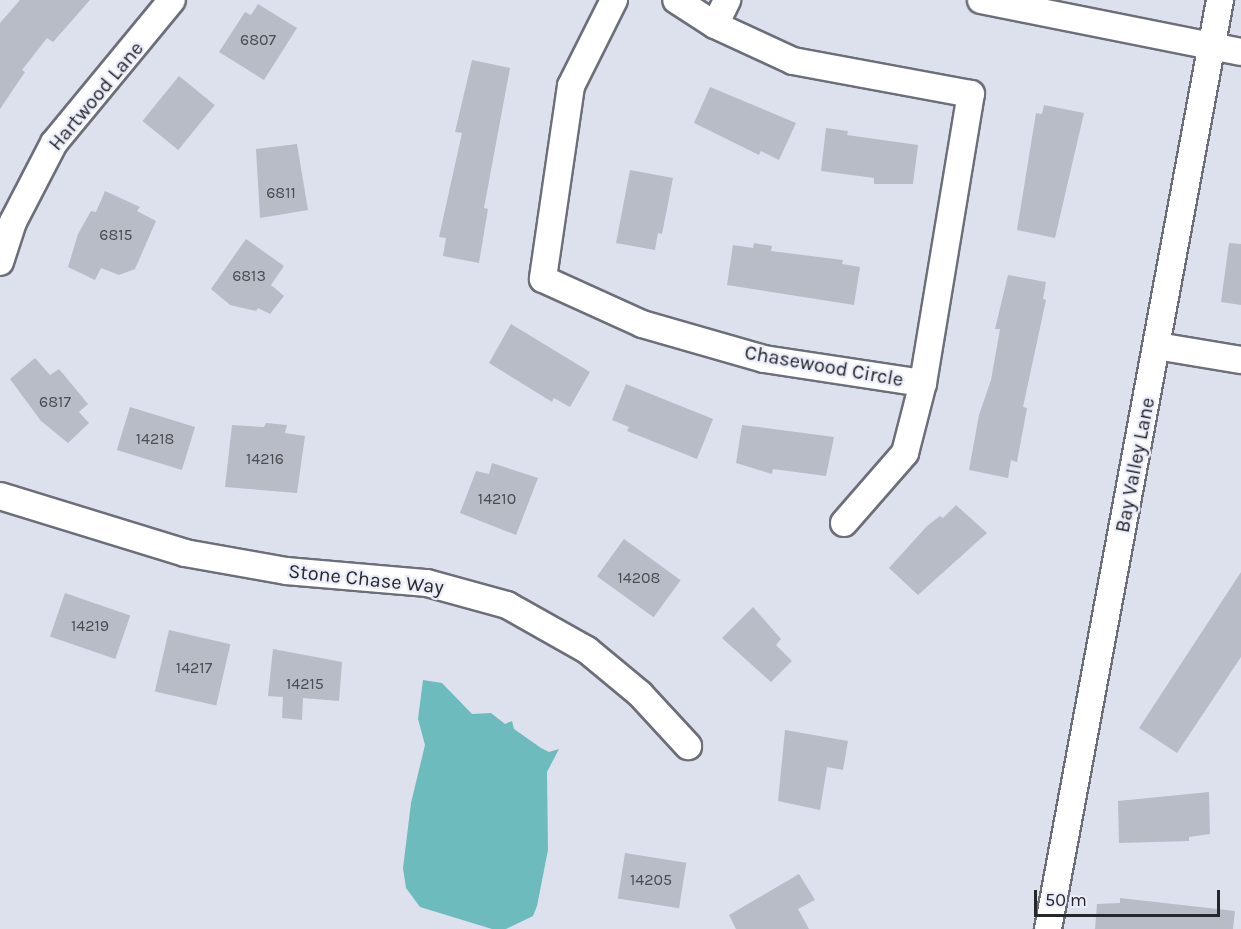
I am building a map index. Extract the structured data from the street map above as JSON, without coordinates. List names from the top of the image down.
{
  "streets": {
    "street": [
      "Hartwood Lane",
      "Chasewood Circle",
      "Bay Valley Lane",
      "Stone Chase Way"
    ]
  },
  "house_numbers": [
    "6807",
    "6811",
    "6815",
    "6813",
    "6817",
    "14218",
    "14216",
    "14210",
    "14208",
    "14219",
    "14217",
    "14215",
    "14205"
  ],
  "scale_bar": "50 m"
}
